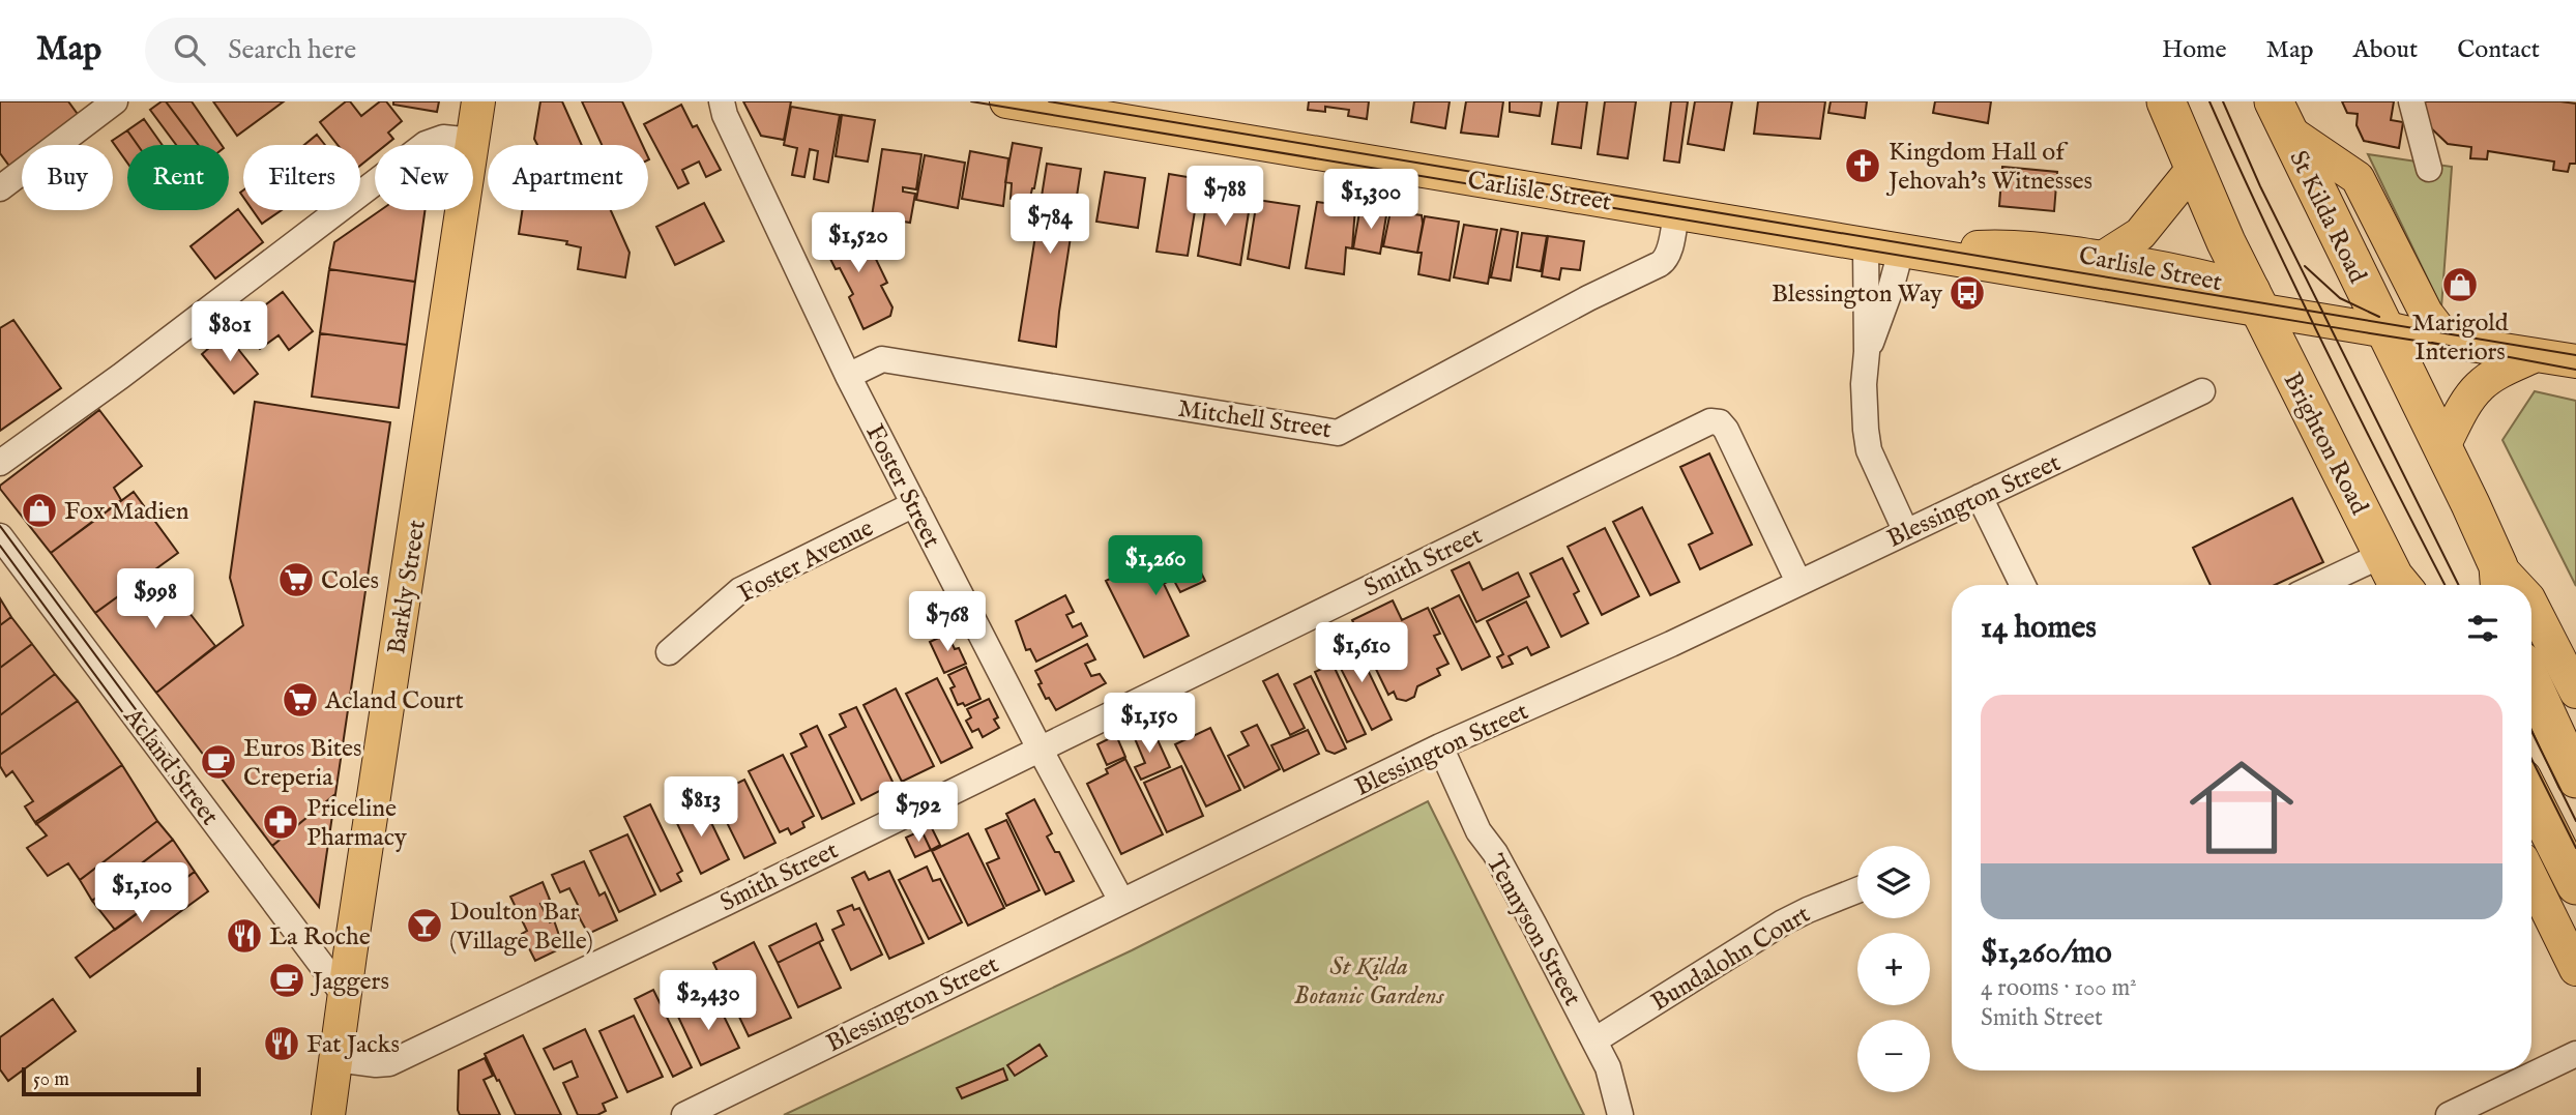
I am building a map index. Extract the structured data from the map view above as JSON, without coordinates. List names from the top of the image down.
{
  "streets": {
    "highway": ["St Kilda Road", "Brighton Road"],
    "main road": ["Carlisle Street", "Barkly Street"],
    "street": [
      "Mitchell Street",
      "Foster Street",
      "Blessington Street",
      "Foster Avenue",
      "Smith Street",
      "Acland Street",
      "Tennyson Street",
      "Bundalohn Court"
    ]
  },
  "crossings": [
    ["Carlisle Street", "St Kilda Road"],
    ["Carlisle Street", "Mitchell Street"],
    ["Carlisle Street", "Brighton Road"],
    ["Mitchell Street", "Foster Street"],
    ["Foster Street", "Blessington Street"],
    ["Foster Street", "Foster Avenue"],
    ["Foster Street", "Smith Street"],
    ["Blessington Street", "Smith Street"],
    ["Blessington Street", "Tennyson Street"],
    ["Smith Street", "Barkly Street"],
    ["Barkly Street", "Acland Street"],
    ["Tennyson Street", "Bundalohn Court"]
  ],
  "parks": ["St Kilda Botanic Gardens"],
  "places": {
    "church": ["Kingdom Hall of Jehovah's Witnesses"],
    "shop": ["Marigold Interiors", "Fox Madien"],
    "bus stop": ["Blessington Way"],
    "supermarket": ["Coles", "Acland Court"],
    "cafe": ["Euros Bites Creperia", "Jaggers"],
    "pharmacy": ["Priceline Pharmacy"],
    "bar": ["Doulton Bar (Village Belle)"],
    "restaurant": ["La Roche", "Fat Jacks"]
  },
  "scale_bar": "50 m",
  "page": {
    "header": "Map",
    "search": "Search here",
    "nav": [
      "Home",
      "Map",
      "About",
      "Contact"
    ],
    "chip": [
      "Buy",
      "Rent",
      "Filters",
      "New",
      "Apartment"
    ],
    "price": [
      "$788",
      "$1,300",
      "$784",
      "$1,520",
      "$801",
      "$1,260",
      "$998",
      "$768",
      "$1,610",
      "$1,150",
      "$813",
      "$792",
      "$1,100",
      "$2,430"
    ],
    "heading": "14 homes",
    "list": [
      {
        "name": "$1,260/mo",
        "note": "4 rooms · 100 m² · Smith Street"
      }
    ],
    "map_buttons": ["+", "−"],
    "scale": "50 m"
  }
}
